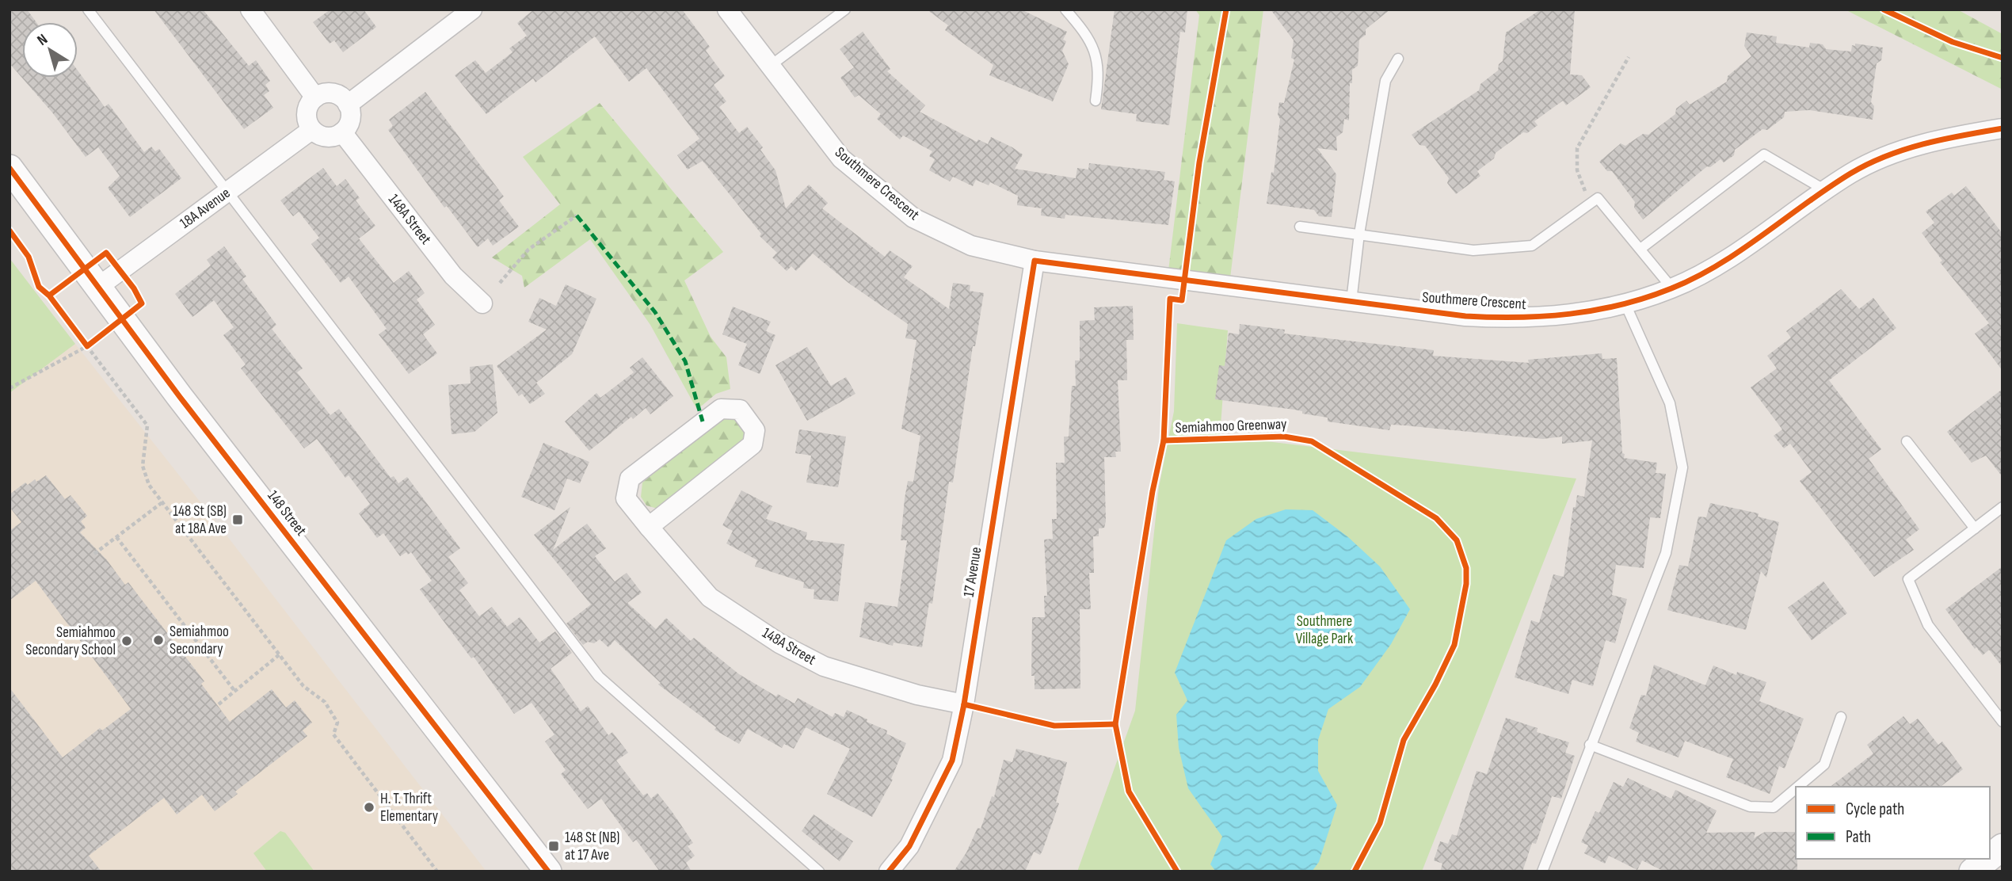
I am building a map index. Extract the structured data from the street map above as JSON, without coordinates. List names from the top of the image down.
{
  "streets": {
    "main road": ["148 Street"],
    "street": [
      "Southmere Crescent",
      "18A Avenue",
      "148A Street",
      "17 Avenue"
    ],
    "cycle path": ["Semiahmoo Greenway"]
  },
  "crossings": [
    ["Southmere Crescent", "17 Avenue"],
    ["18A Avenue", "148A Street"],
    ["18A Avenue", "148 Street"],
    ["148A Street", "17 Avenue"]
  ],
  "parks": ["Southmere Village Park"],
  "places": {
    "transit": ["148 St (SB) at 18A Ave", "148 St (NB) at 17 Ave"],
    "other": ["Semiahmoo Secondary", "Semiahmoo Secondary School", "H. T. Thrift Elementary"]
  },
  "legend": ["Cycle path", "Path"],
  "north": "top left"
}
